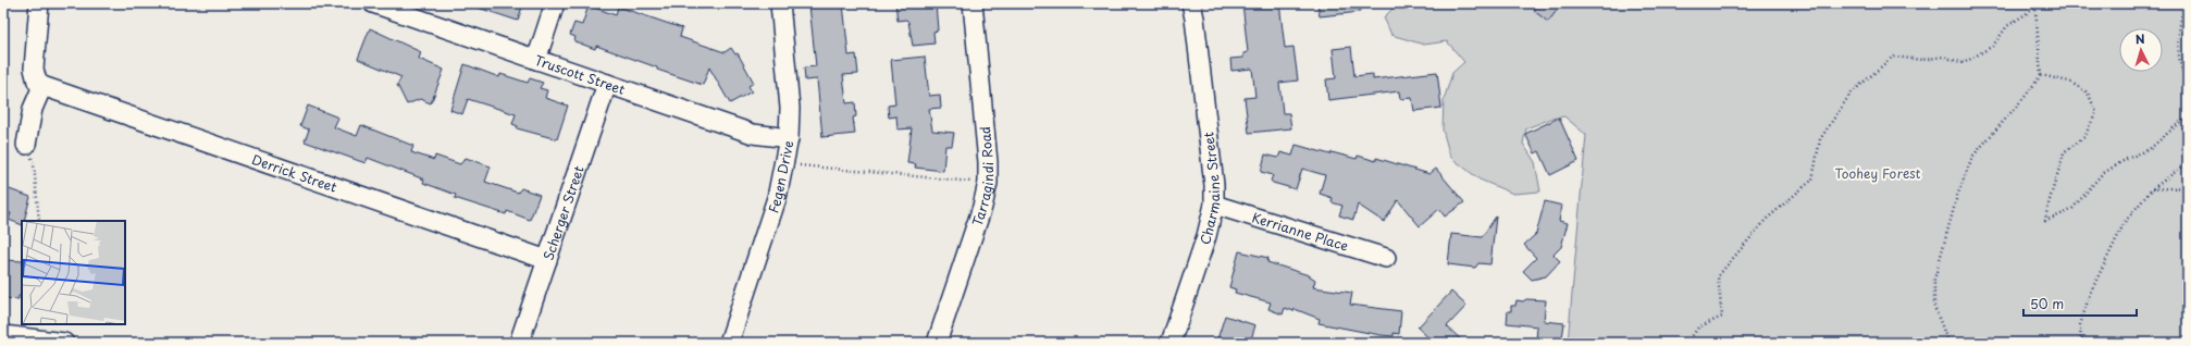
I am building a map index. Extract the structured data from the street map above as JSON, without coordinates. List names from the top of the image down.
{
  "streets": {
    "street": [
      "Truscott Street",
      "Derrick Street",
      "Fegen Drive",
      "Tarragindi Road",
      "Charmaine Street",
      "Scherger Street",
      "Kerrianne Place"
    ]
  },
  "crossings": [
    ["Truscott Street", "Fegen Drive"],
    ["Truscott Street", "Scherger Street"],
    ["Derrick Street", "Scherger Street"],
    ["Charmaine Street", "Kerrianne Place"]
  ],
  "parks": ["Toohey Forest"],
  "scale_bar": "50 m",
  "north": "top"
}
